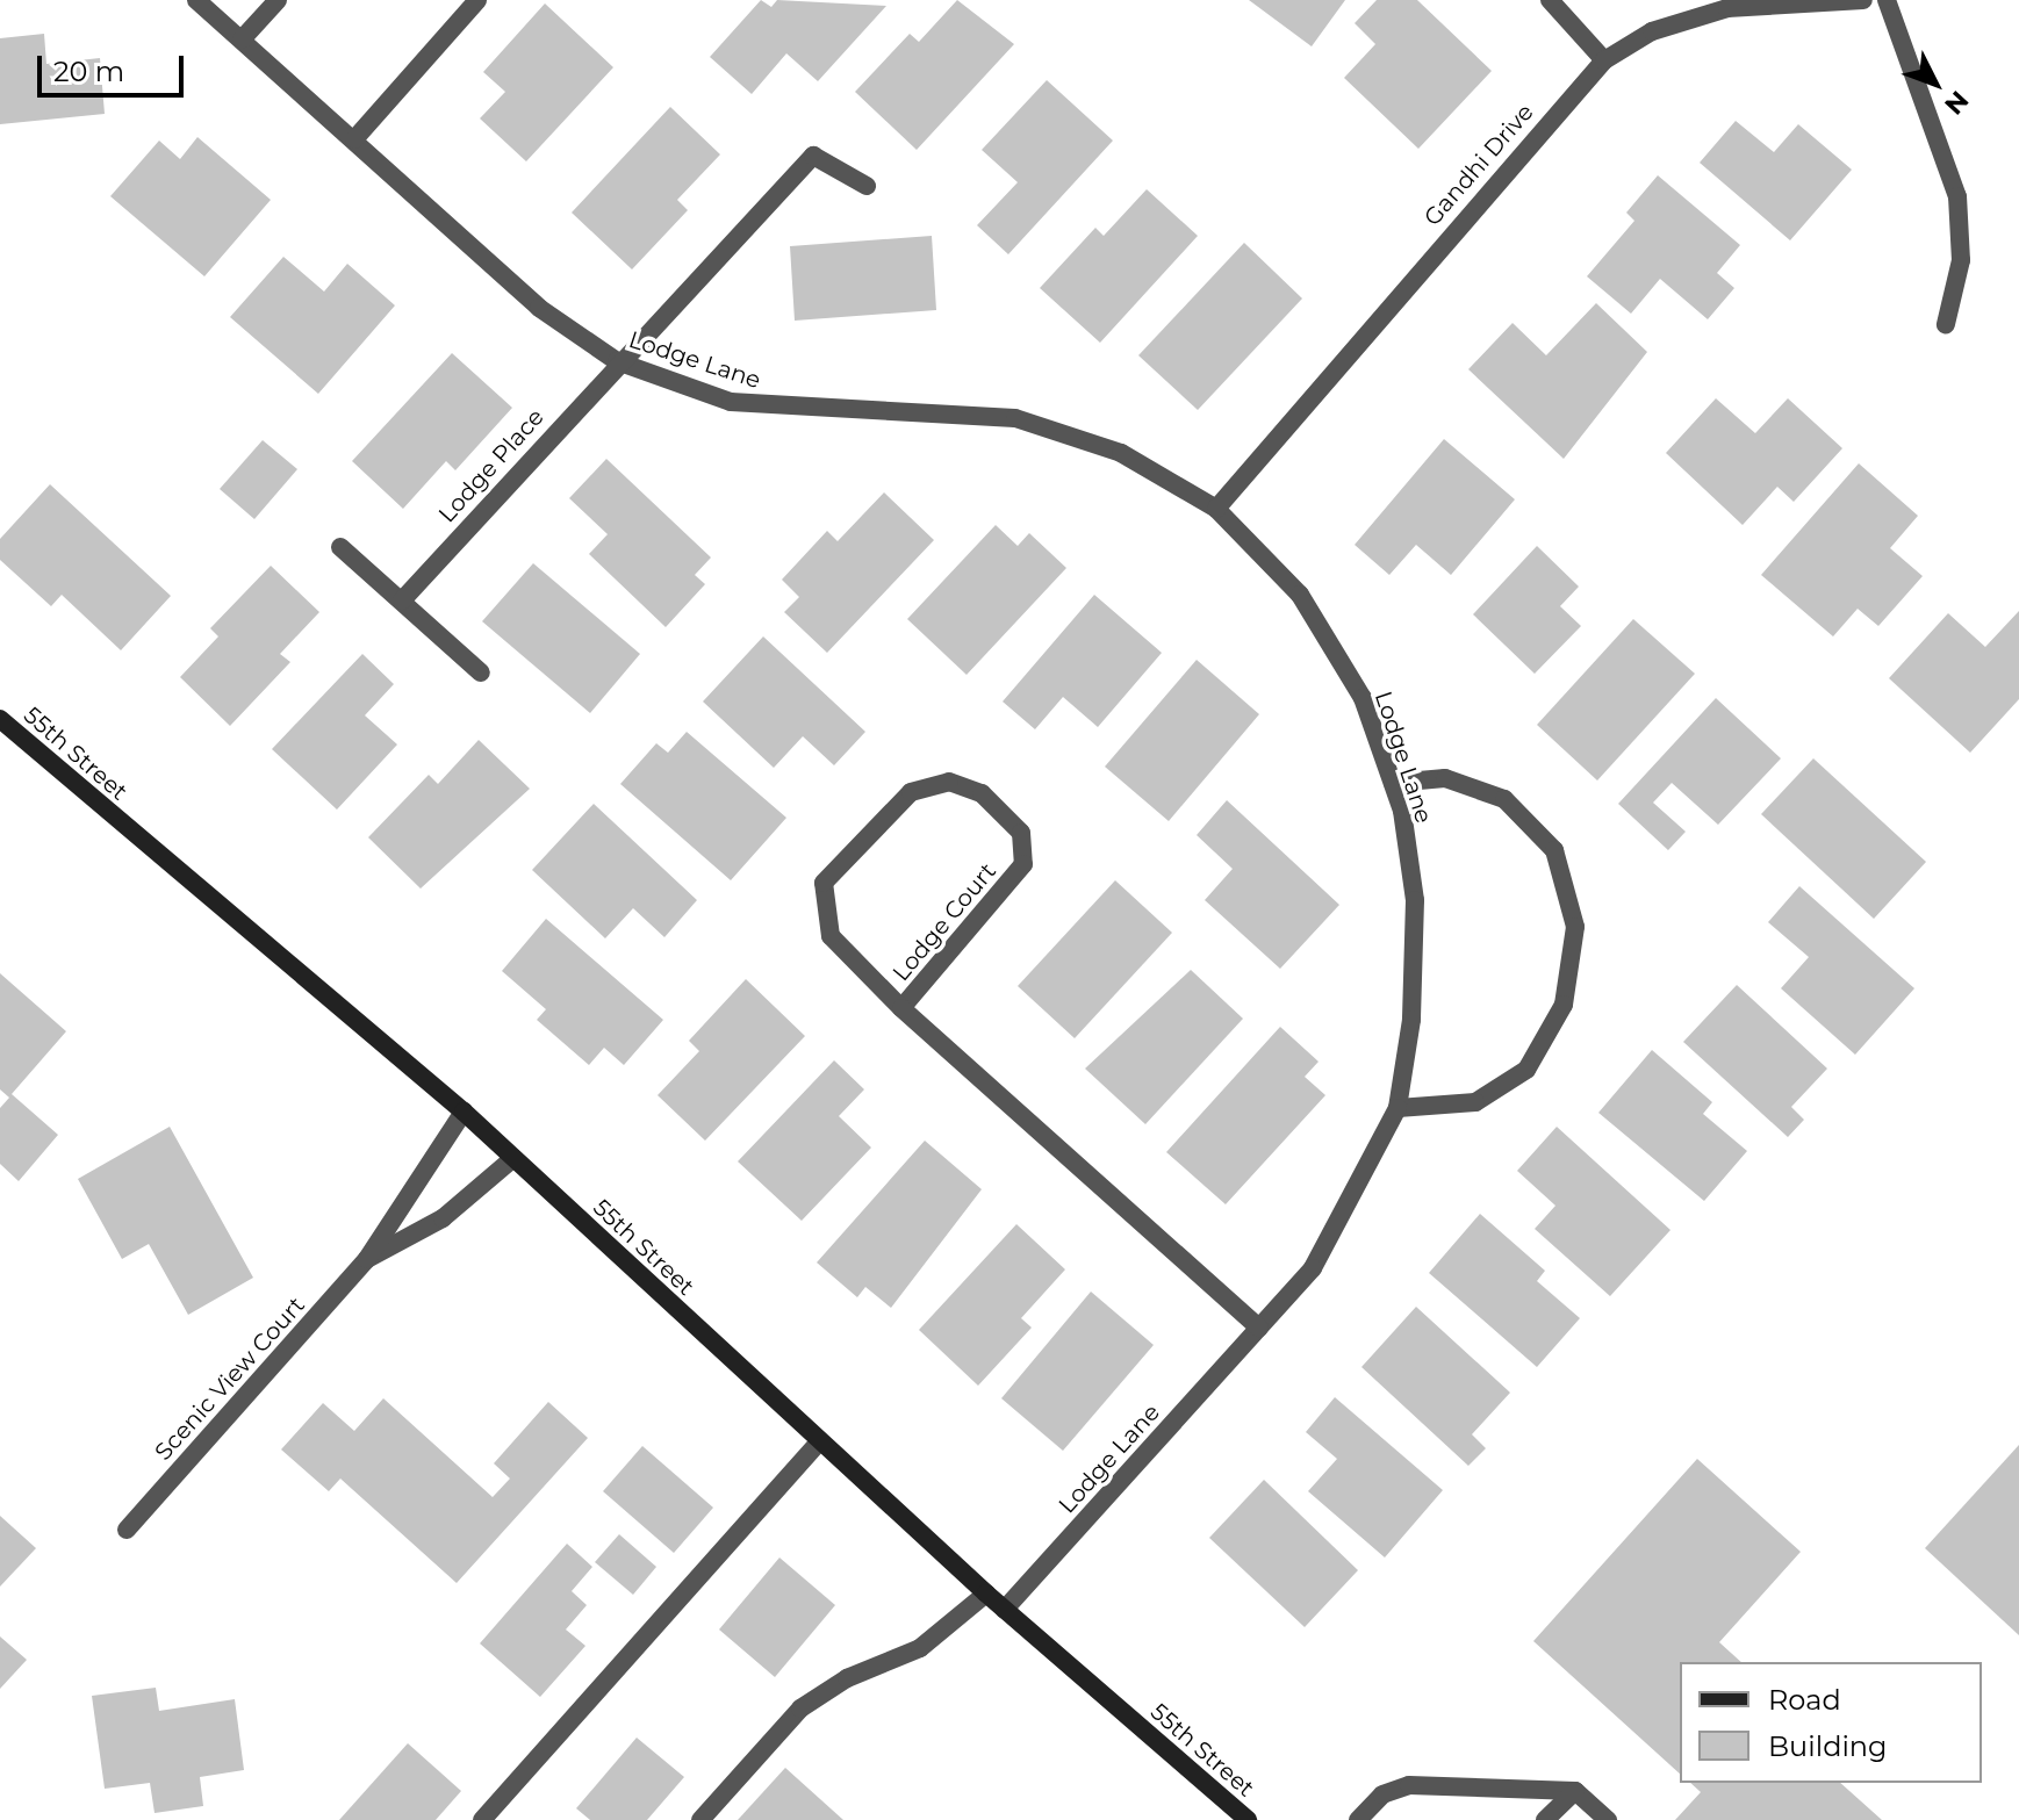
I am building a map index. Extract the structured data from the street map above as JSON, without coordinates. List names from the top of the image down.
{
  "streets": {
    "main road": ["55th Street"],
    "street": [
      "Gandhi Drive",
      "Lodge Lane",
      "Lodge Place",
      "Lodge Court",
      "Scenic View Court"
    ]
  },
  "crossings": [
    ["Gandhi Drive", "Lodge Lane"],
    ["Lodge Lane", "Lodge Place"],
    ["Lodge Lane", "55th Street"],
    ["Lodge Lane", "Lodge Court"],
    ["55th Street", "Scenic View Court"]
  ],
  "legend": ["Road", "Building"],
  "scale_bar": "20 m",
  "north": "bottom right"
}
